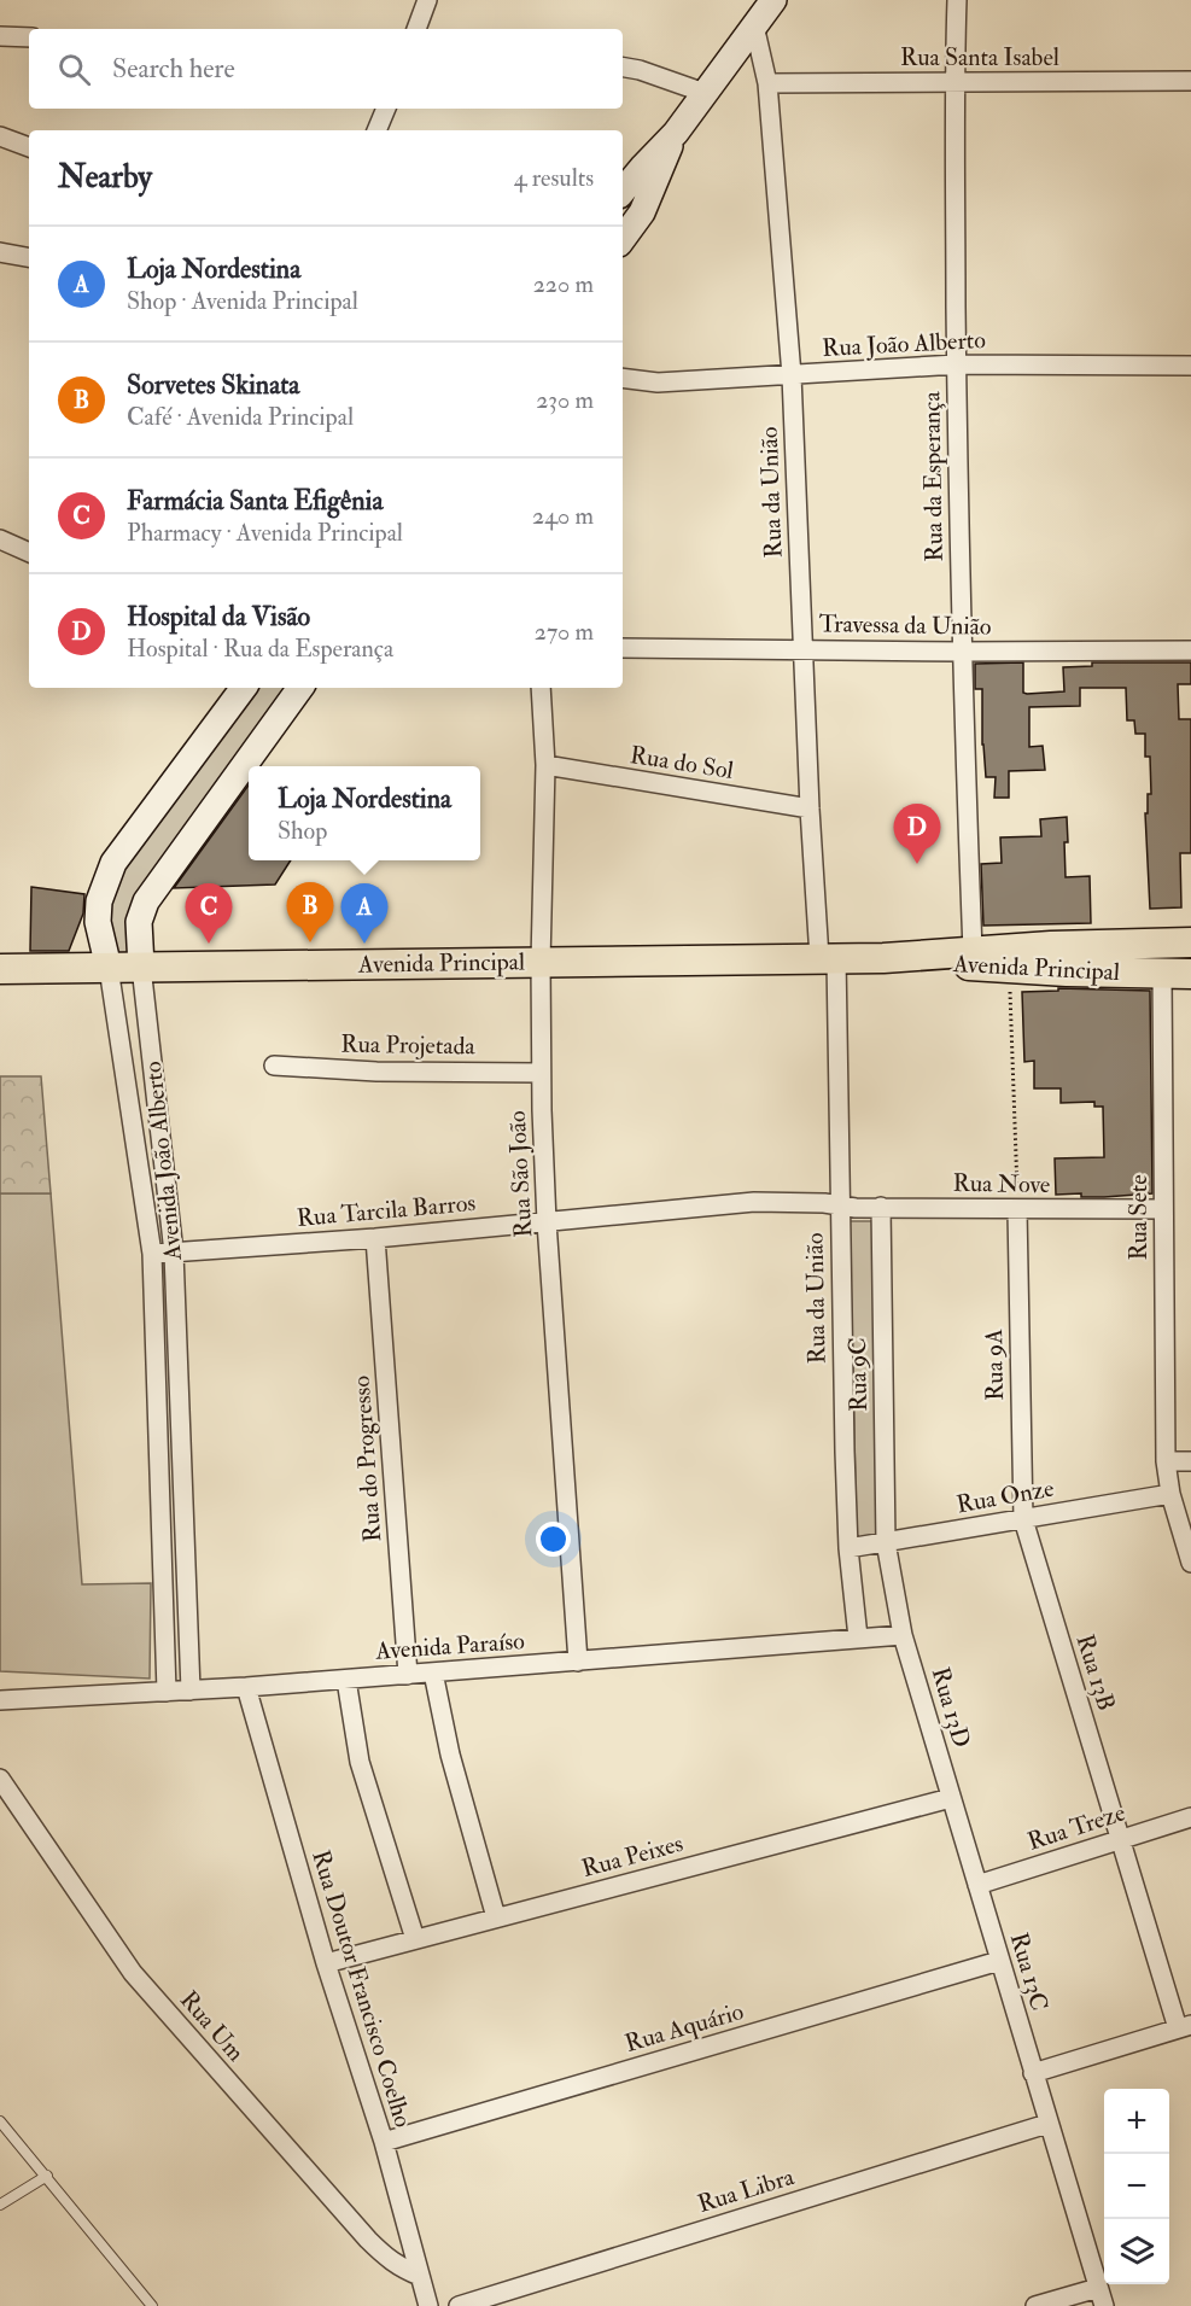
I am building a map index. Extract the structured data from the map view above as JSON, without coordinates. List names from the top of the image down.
{
  "streets": {
    "main road": ["Avenida Principal"],
    "street": [
      "Rua Santa Isabel",
      "Rua João Alberto",
      "Rua da Esperança",
      "Rua da União",
      "Travessa da União",
      "Rua do Sol",
      "Rua Projetada",
      "Avenida João Alberto",
      "Rua São João",
      "Rua Nove",
      "Rua Tarcila Barros",
      "Rua Sete",
      "Rua 9A",
      "Rua 9C",
      "Rua do Progresso",
      "Rua Onze",
      "Avenida Paraíso",
      "Rua 13B",
      "Rua 13D",
      "Rua Treze",
      "Rua Peixes",
      "Rua 13C",
      "Rua Doutor Francisco Coelho",
      "Rua Um",
      "Rua Aquário",
      "Rua Libra"
    ]
  },
  "crossings": [
    ["Rua Santa Isabel", "Rua da Esperança"],
    ["Rua Santa Isabel", "Rua da União"],
    ["Rua João Alberto", "Rua da Esperança"],
    ["Rua João Alberto", "Rua da União"],
    ["Rua da Esperança", "Travessa da União"],
    ["Rua da Esperança", "Avenida Principal"],
    ["Rua da União", "Travessa da União"],
    ["Rua da União", "Rua do Sol"],
    ["Rua da União", "Avenida Principal"],
    ["Rua da União", "Rua Nove"],
    ["Rua da União", "Rua Tarcila Barros"],
    ["Rua da União", "Rua Onze"],
    ["Rua da União", "Avenida Paraíso"],
    ["Rua do Sol", "Rua São João"],
    ["Avenida Principal", "Avenida João Alberto"],
    ["Avenida Principal", "Rua São João"],
    ["Avenida Principal", "Rua Sete"],
    ["Rua Projetada", "Rua São João"],
    ["Avenida João Alberto", "Rua Tarcila Barros"],
    ["Avenida João Alberto", "Avenida Paraíso"],
    ["Rua São João", "Rua Tarcila Barros"],
    ["Rua São João", "Avenida Paraíso"],
    ["Rua Nove", "Rua Tarcila Barros"],
    ["Rua Nove", "Rua Sete"],
    ["Rua Nove", "Rua 9A"],
    ["Rua Nove", "Rua 9C"],
    ["Rua Tarcila Barros", "Rua do Progresso"],
    ["Rua Sete", "Rua Onze"],
    ["Rua 9A", "Rua Onze"],
    ["Rua 9A", "Rua 13B"],
    ["Rua 9C", "Rua Onze"],
    ["Rua 9C", "Rua 13D"],
    ["Rua do Progresso", "Avenida Paraíso"],
    ["Rua Onze", "Rua 13B"],
    ["Rua Onze", "Rua 13D"],
    ["Avenida Paraíso", "Rua 13D"],
    ["Avenida Paraíso", "Rua Doutor Francisco Coelho"],
    ["Rua 13B", "Rua Treze"],
    ["Rua 13D", "Rua Treze"],
    ["Rua 13D", "Rua Peixes"],
    ["Rua 13D", "Rua 13C"],
    ["Rua Treze", "Rua 13C"],
    ["Rua Peixes", "Rua Doutor Francisco Coelho"],
    ["Rua 13C", "Rua Aquário"],
    ["Rua 13C", "Rua Libra"],
    ["Rua Doutor Francisco Coelho", "Rua Um"],
    ["Rua Doutor Francisco Coelho", "Rua Aquário"]
  ],
  "page": {
    "search": "Search here",
    "heading": ["Nearby", "4 results"],
    "list": [
      {
        "mark": "A",
        "name": "Loja Nordestina",
        "note": "Shop · Avenida Principal",
        "value": "220 m"
      },
      {
        "mark": "B",
        "name": "Sorvetes Skinata",
        "note": "Café · Avenida Principal",
        "value": "230 m"
      },
      {
        "mark": "C",
        "name": "Farmácia Santa Efigênia",
        "note": "Pharmacy · Avenida Principal",
        "value": "240 m"
      },
      {
        "mark": "D",
        "name": "Hospital da Visão",
        "note": "Hospital · Rua da Esperança",
        "value": "270 m"
      }
    ],
    "popup": ["Loja Nordestina", "Shop"],
    "pins": [
      "D",
      "B",
      "A",
      "C"
    ],
    "map_buttons": ["+", "−"]
  }
}
